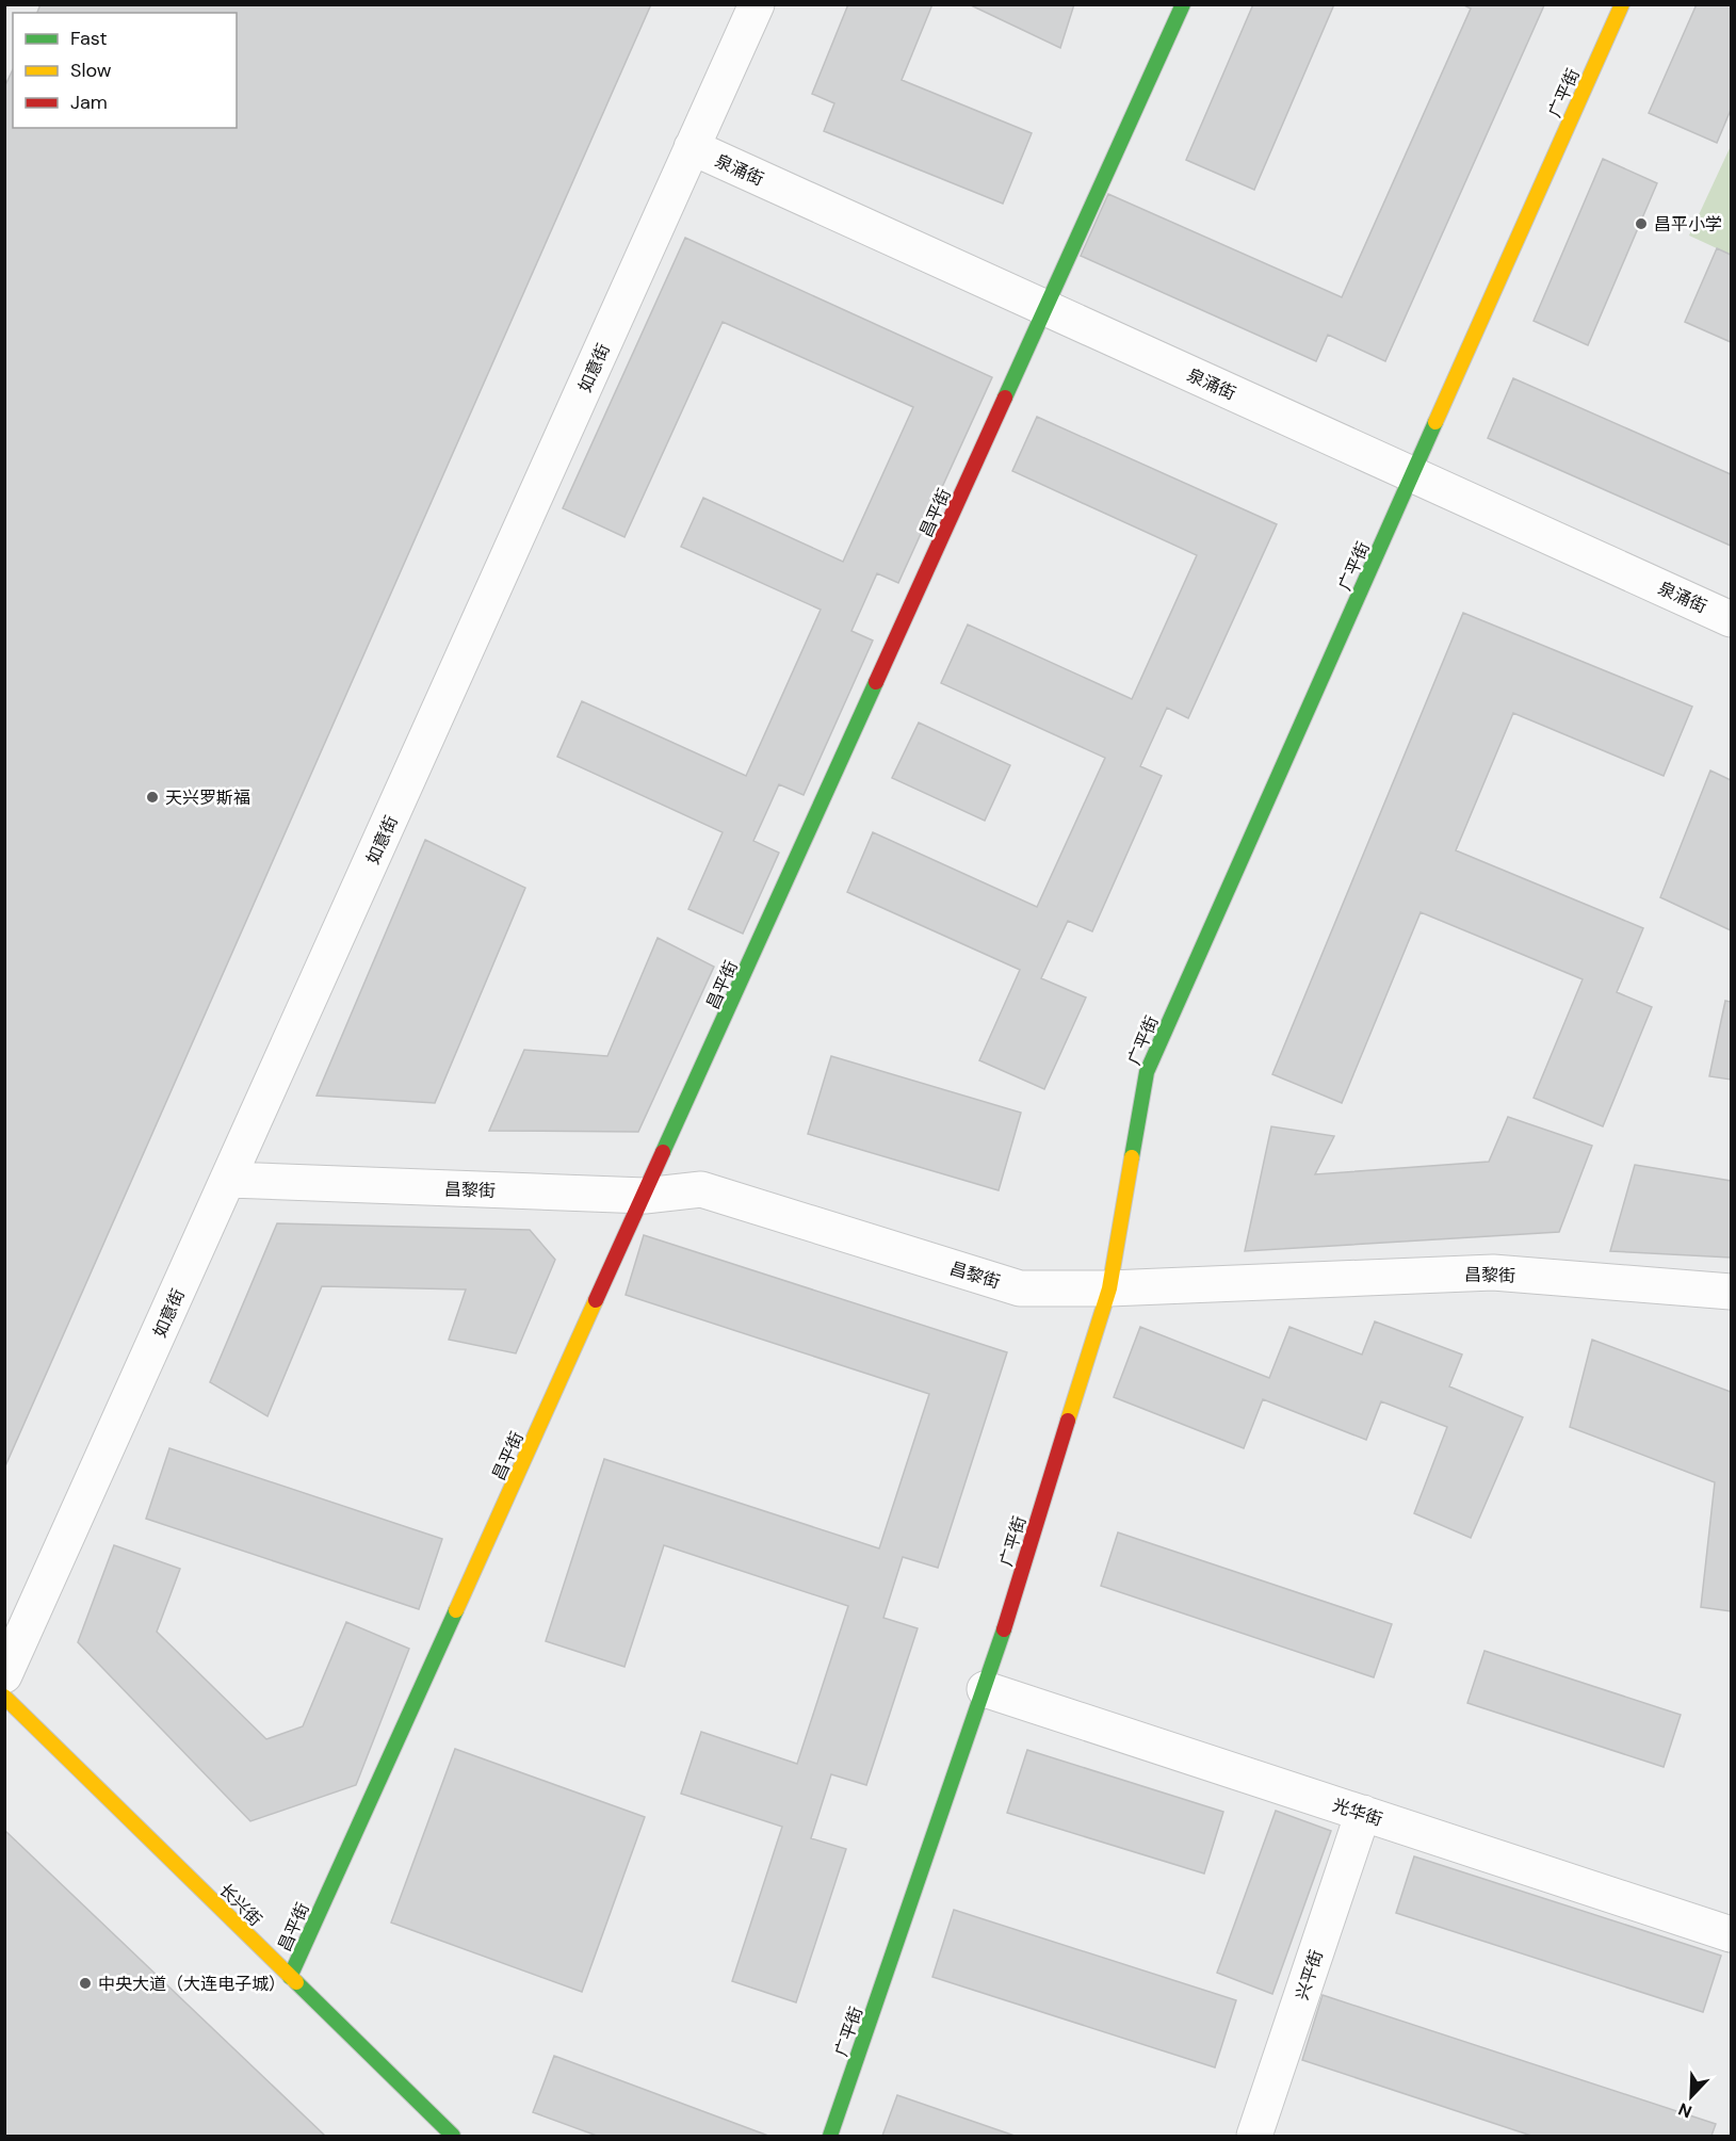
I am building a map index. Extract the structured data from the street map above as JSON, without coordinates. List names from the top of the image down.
{
  "streets": {
    "street": [
      "广平街",
      "泉涌街",
      "如意街",
      "昌平街",
      "昌黎街",
      "光华街",
      "长兴街",
      "兴平街"
    ]
  },
  "crossings": [
    ["广平街", "泉涌街"],
    ["广平街", "昌黎街"],
    ["广平街", "光华街"],
    ["泉涌街", "如意街"],
    ["泉涌街", "昌平街"],
    ["如意街", "昌黎街"],
    ["昌平街", "昌黎街"],
    ["昌平街", "长兴街"],
    ["光华街", "兴平街"]
  ],
  "places": ["昌平小学", "天兴罗斯福", "中央大道（大连电子城）"],
  "legend": ["Fast", "Slow", "Jam"],
  "north": "bottom left"
}
